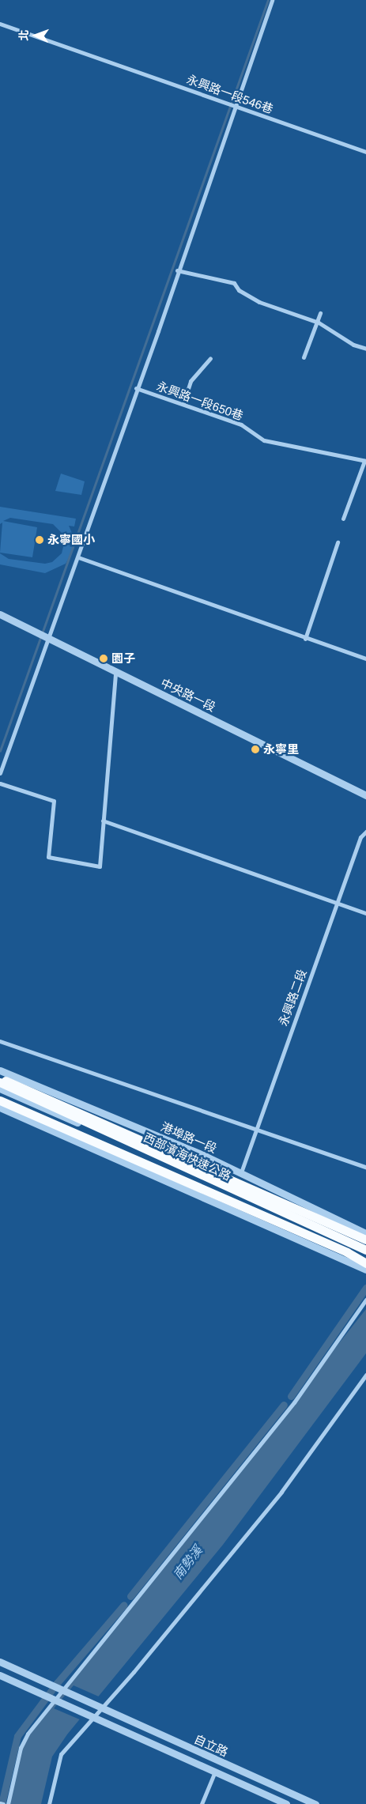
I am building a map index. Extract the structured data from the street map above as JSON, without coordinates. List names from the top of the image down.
{
  "streets": {
    "highway": ["西部濱海快速公路"],
    "street": [
      "永興路一段546巷",
      "永興路一段650巷",
      "中央路一段",
      "永興路二段",
      "港埠路一段",
      "自立路"
    ]
  },
  "crossings": [
    ["永興路二段", "港埠路一段"]
  ],
  "water": ["南勢溪"],
  "places": ["永寧國小", "園子", "永寧里"],
  "north": "left"
}
